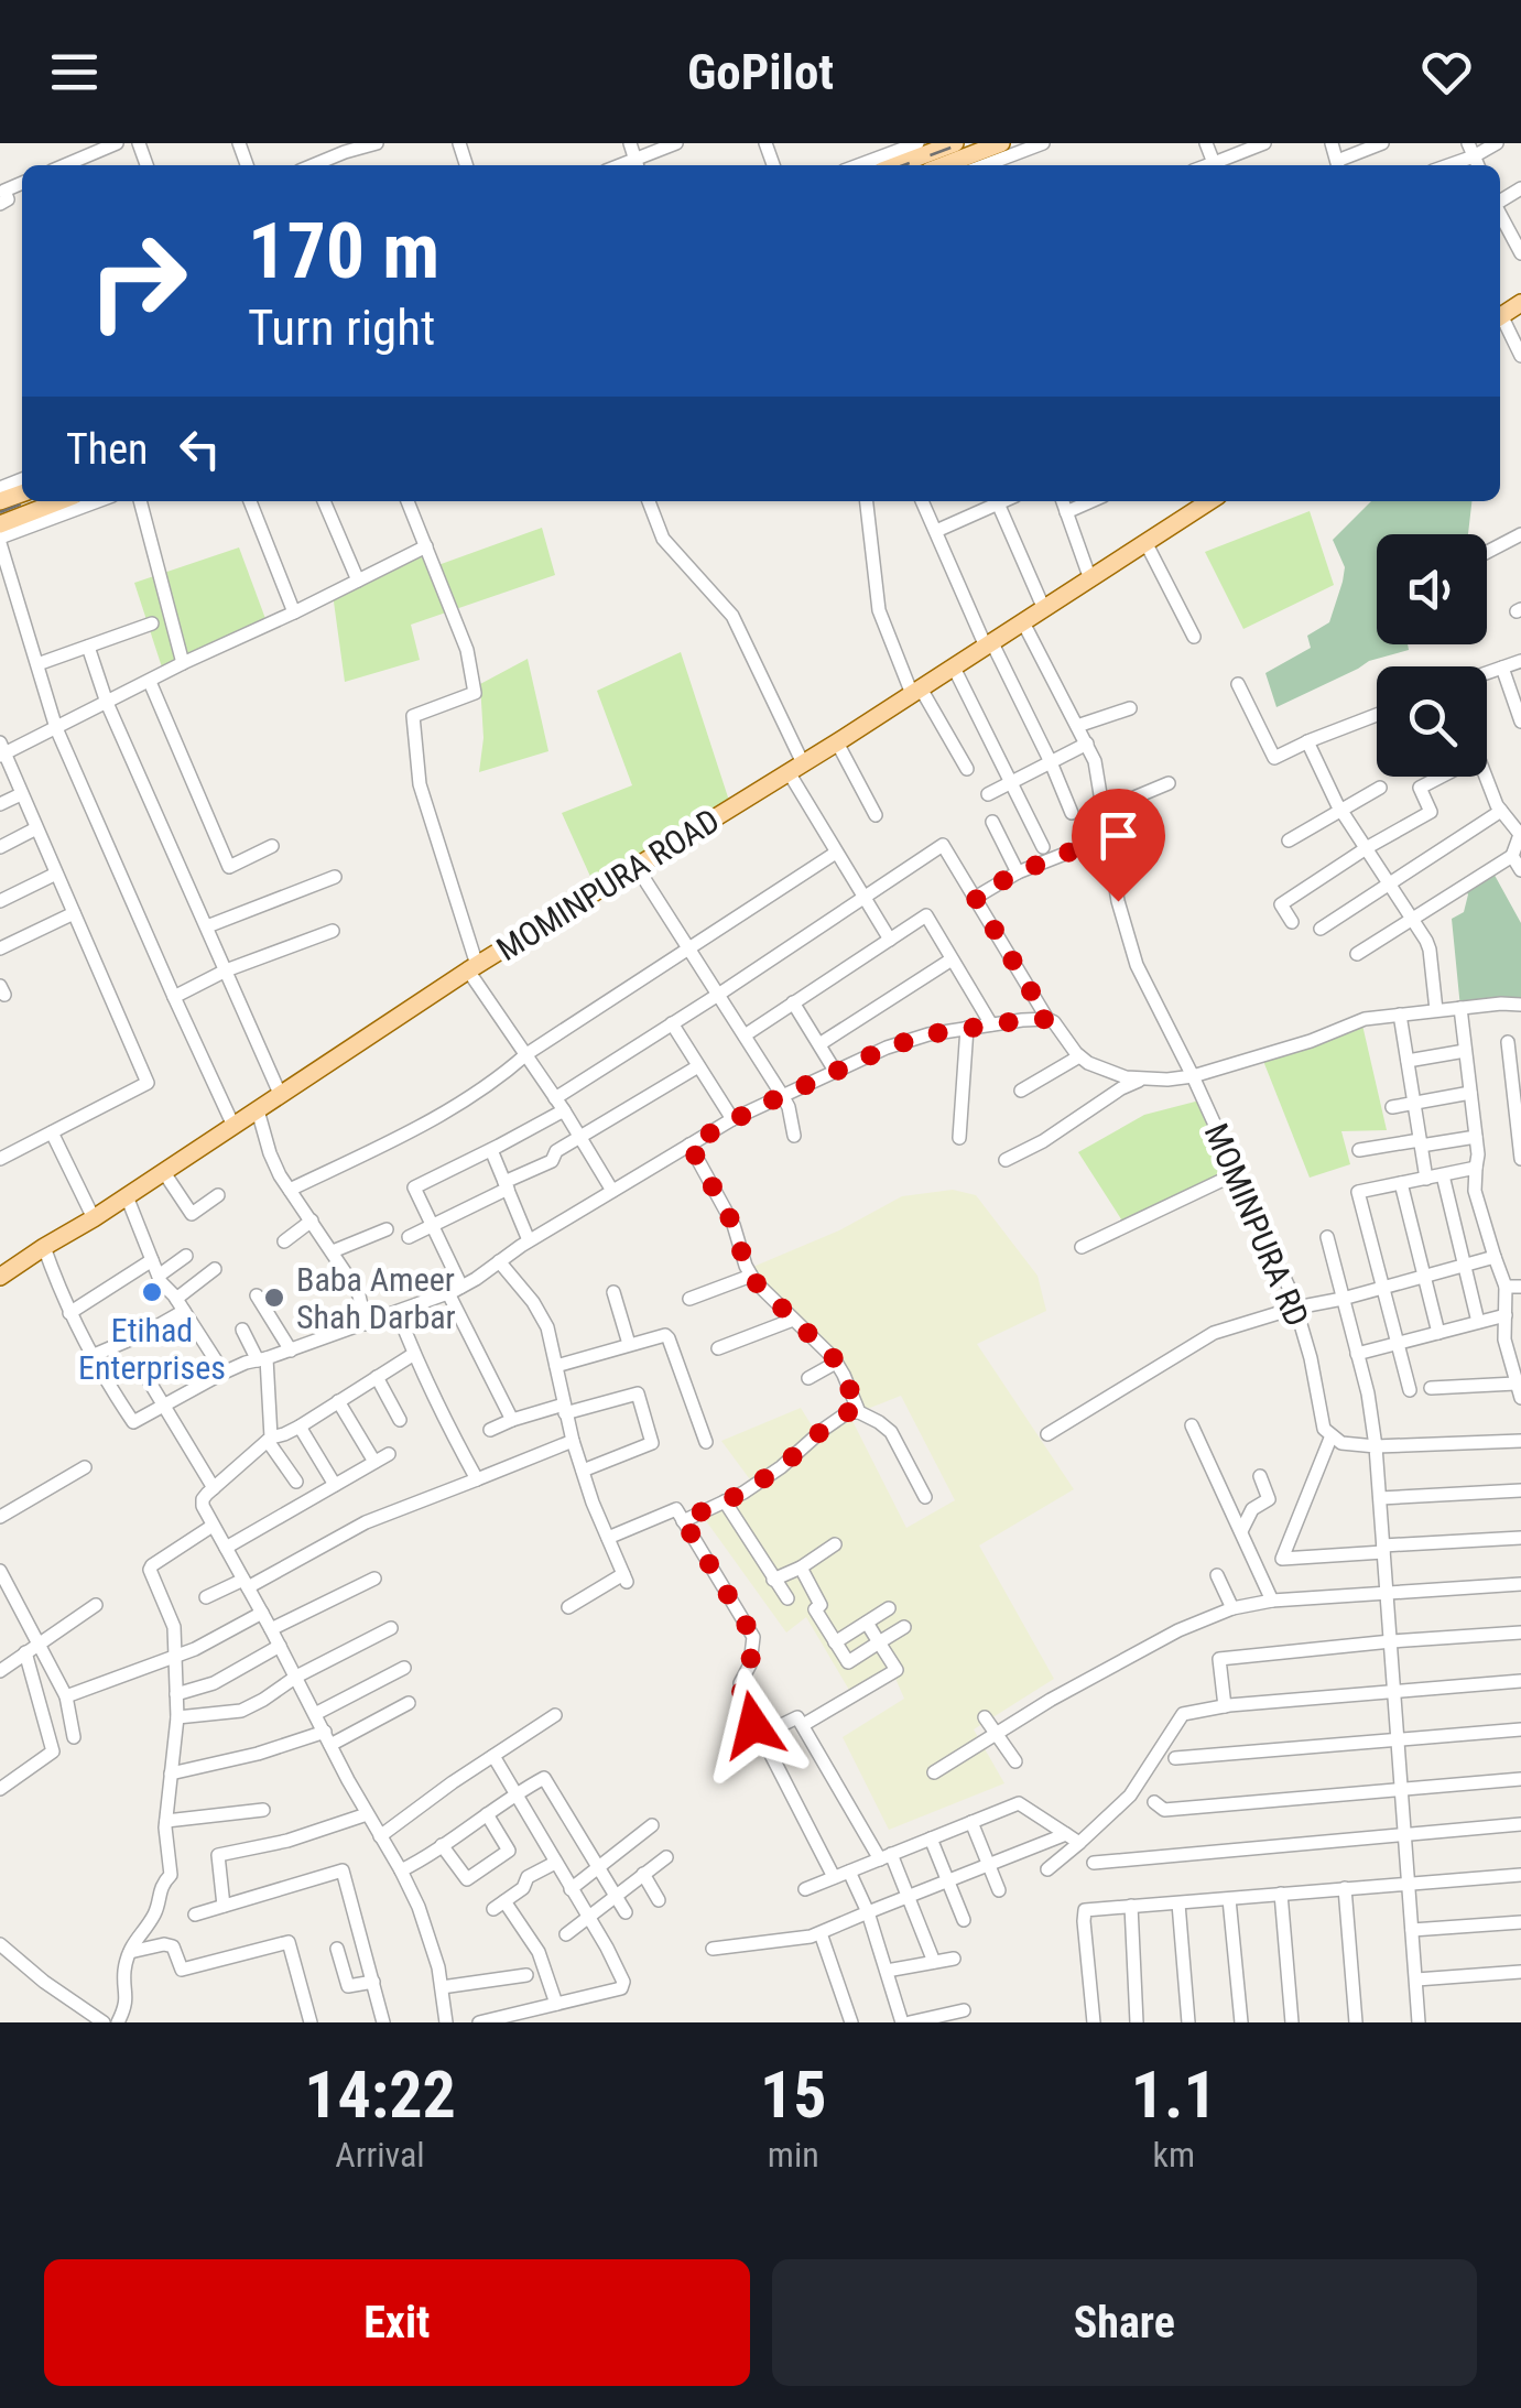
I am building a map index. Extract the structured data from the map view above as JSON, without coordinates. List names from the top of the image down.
{
  "streets": {
    "main road": ["MOMINPURA ROAD"],
    "street": ["MOMINPURA RD"]
  },
  "crossings": [
    ["MOMINPURA ROAD", "MOMINPURA RD"]
  ],
  "places": ["Etihad Enterprises", "Baba Ameer Shah Darbar"],
  "page": {
    "header": "GoPilot",
    "turn": ["170 m", "Turn right"],
    "then": "Then",
    "eta": [
      "14:22",
      "Arrival",
      "15",
      "min",
      "1.1",
      "km"
    ],
    "buttons": ["Exit", "Share"]
  }
}
